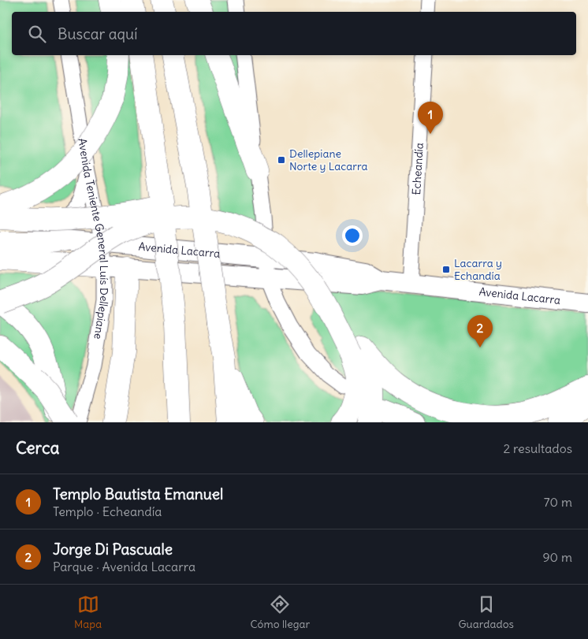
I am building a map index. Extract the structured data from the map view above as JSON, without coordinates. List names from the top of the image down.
{
  "streets": {
    "main road": ["Avenida Lacarra"],
    "street": ["Echeandía", "Avenida Teniente General Luís Dellepiane"]
  },
  "crossings": [
    ["Echeandía", "Avenida Lacarra"],
    ["Avenida Teniente General Luís Dellepiane", "Avenida Lacarra"]
  ],
  "places": {
    "transit": ["Dellepiane Norte y Lacarra", "Lacarra y Echandía"]
  },
  "page": {
    "search": "Buscar aquí",
    "pins": ["1", "2"],
    "heading": ["Cerca", "2 resultados"],
    "list": [
      {
        "mark": "1",
        "name": "Templo Bautista Emanuel",
        "note": "Templo · Echeandía",
        "value": "70 m"
      },
      {
        "mark": "2",
        "name": "Jorge Di Pascuale",
        "note": "Parque · Avenida Lacarra",
        "value": "90 m"
      }
    ],
    "nav": ["Mapa", "Cómo llegar", "Guardados"]
  }
}
